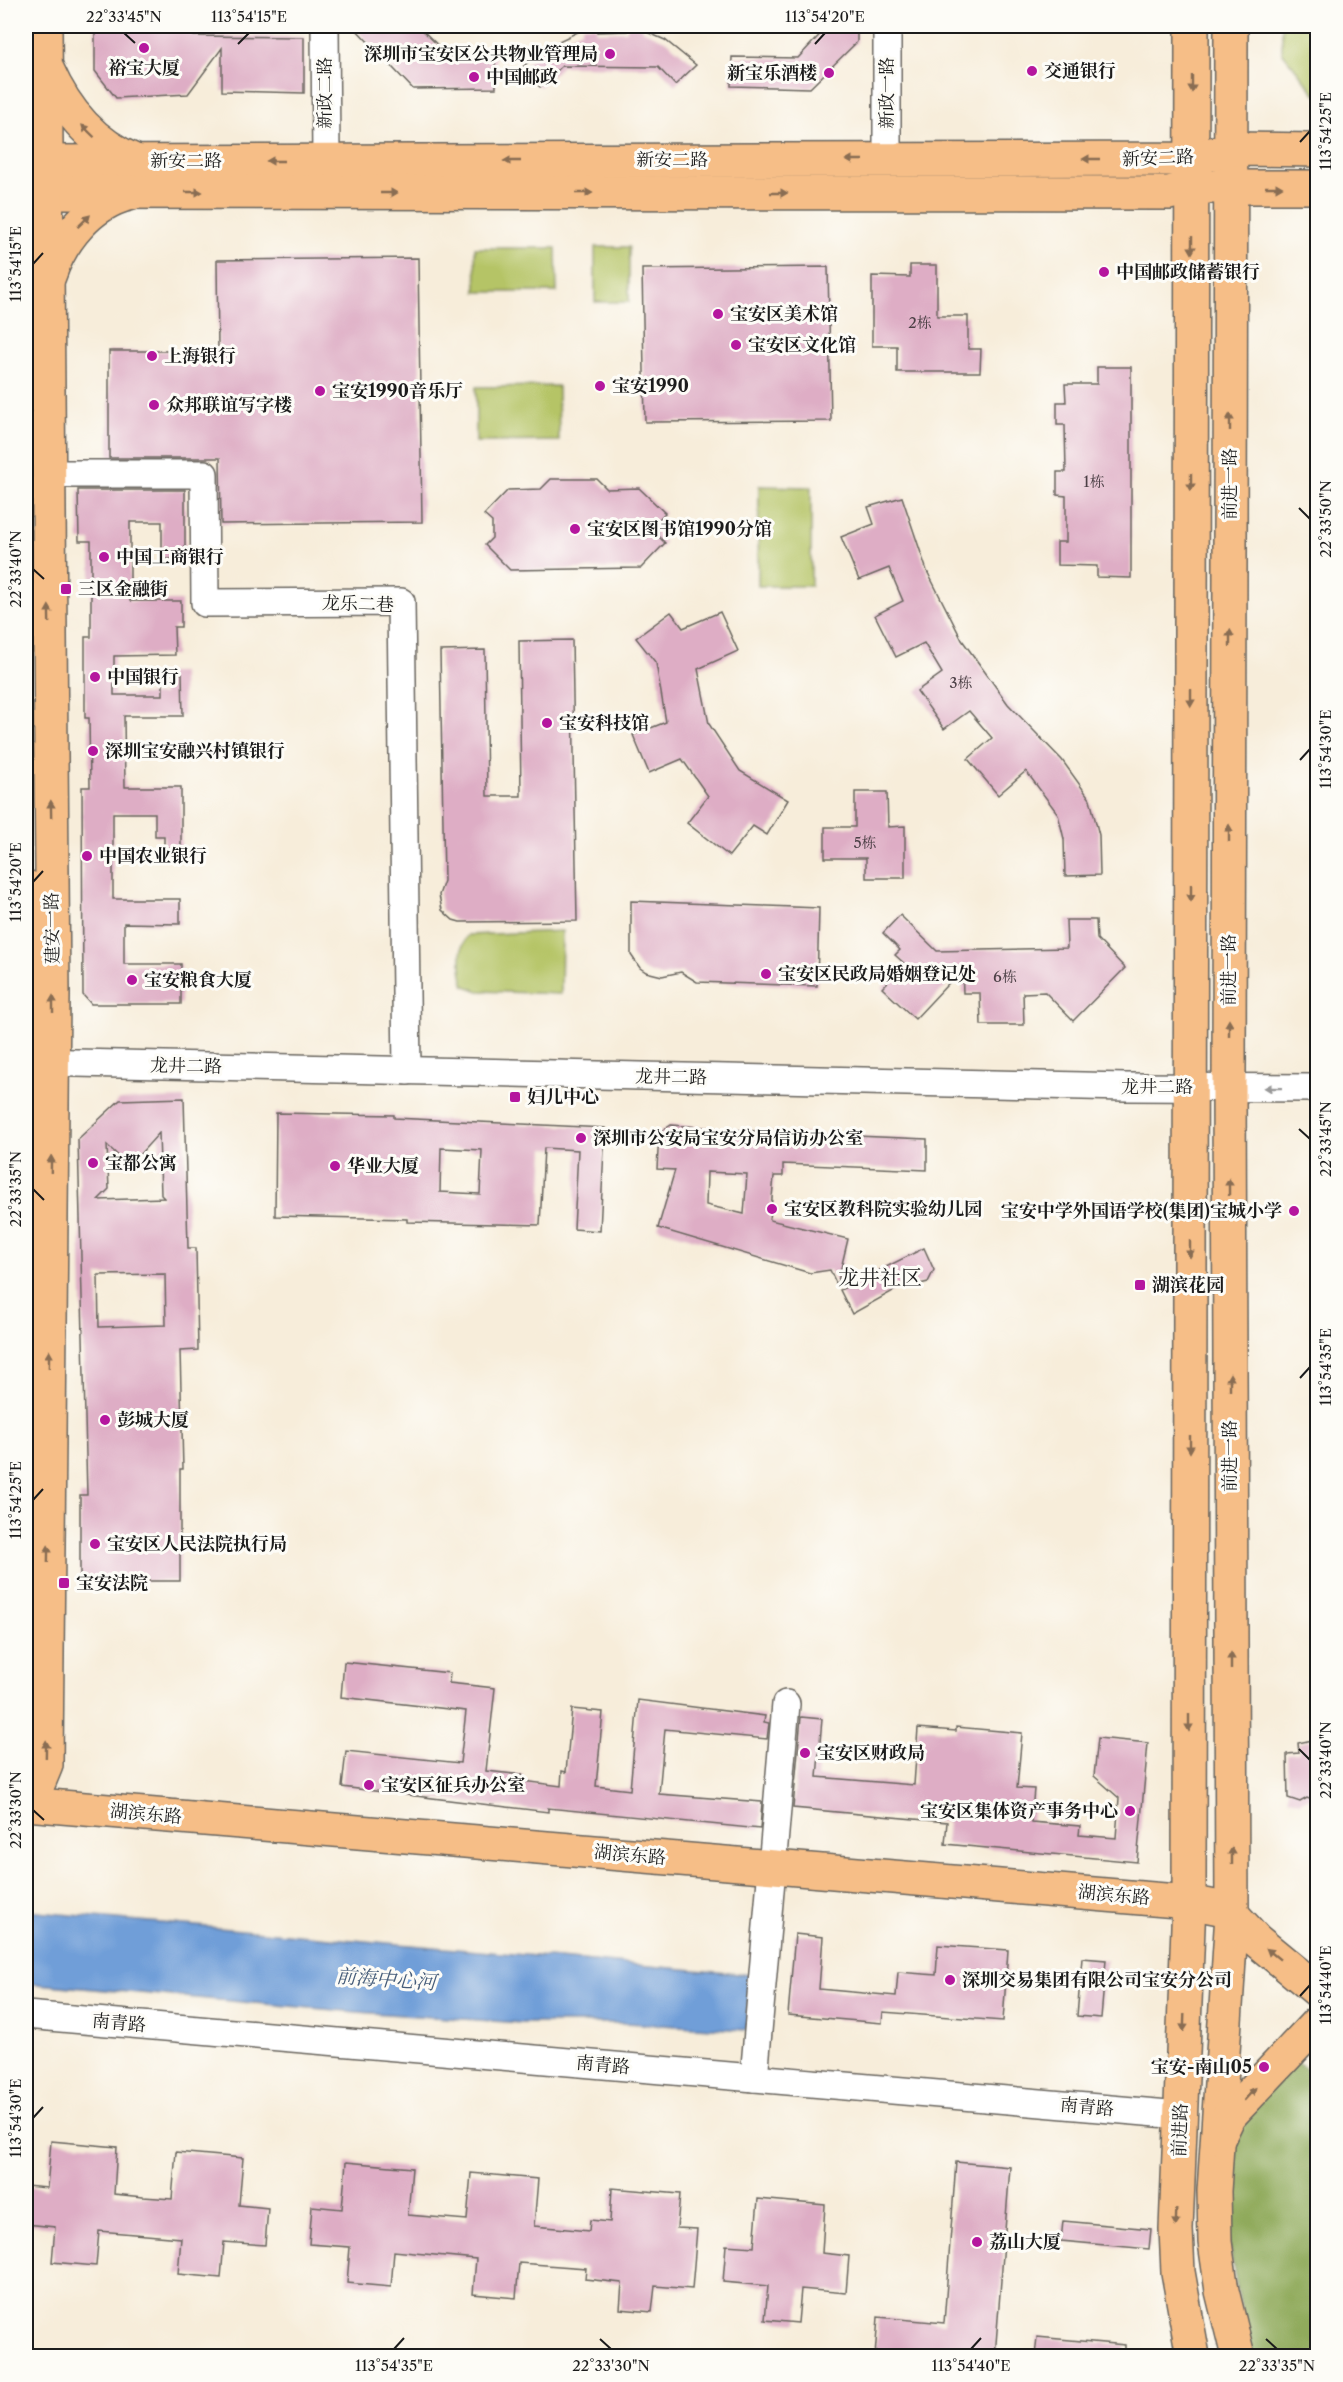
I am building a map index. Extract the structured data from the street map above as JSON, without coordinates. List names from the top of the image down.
{
  "streets": {
    "main road": [
      "新安二路",
      "前进一路",
      "建安一路",
      "湖滨东路",
      "前进路"
    ],
    "street": [
      "新政二路",
      "新政一路",
      "龙乐二巷",
      "龙井二路",
      "南青路"
    ]
  },
  "crossings": [
    ["新政二路", "新安二路"],
    ["新政一路", "新安二路"],
    ["新安二路", "前进一路"],
    ["新安二路", "建安一路"],
    ["前进一路", "龙井二路"],
    ["前进一路", "湖滨东路"],
    ["前进一路", "前进路"],
    ["龙乐二巷", "建安一路"],
    ["龙乐二巷", "龙井二路"],
    ["建安一路", "龙井二路"],
    ["建安一路", "湖滨东路"],
    ["湖滨东路", "前进路"],
    ["南青路", "前进路"]
  ],
  "districts": ["龙井社区"],
  "water": ["前海中心河"],
  "places": {
    "other": [
      "裕宝大厦",
      "深圳市宝安区公共物业管理局",
      "交通银行",
      "新宝乐酒楼",
      "中国邮政",
      "中国邮政储蓄银行",
      "宝安区美术馆",
      "宝安区文化馆",
      "上海银行",
      "宝安1990",
      "宝安1990音乐厅",
      "众邦联谊写字楼",
      "宝安区图书馆1990分馆",
      "中国工商银行",
      "中国银行",
      "宝安科技馆",
      "深圳宝安融兴村镇银行",
      "中国农业银行",
      "宝安区民政局婚姻登记处",
      "宝安粮食大厦",
      "深圳市公安局宝安分局信访办公室",
      "宝都公寓",
      "华业大厦",
      "宝安区教科院实验幼儿园",
      "宝安中学外国语学校(集团)宝城小学",
      "彭城大厦",
      "宝安区人民法院执行局",
      "宝安区财政局",
      "宝安区征兵办公室",
      "宝安区集体资产事务中心",
      "深圳交易集团有限公司宝安分公司",
      "宝安-南山05",
      "荔山大厦"
    ],
    "transit": [
      "三区金融街",
      "妇儿中心",
      "湖滨花园",
      "宝安法院"
    ]
  },
  "house_numbers": [
    "2栋",
    "1栋",
    "3栋",
    "5栋",
    "6栋"
  ],
  "coordinates": [
    "22°33'45\"N",
    "113°54'15\"E",
    "113°54'20\"E",
    "113°54'25\"E",
    "22°33'50\"N",
    "22°33'40\"N",
    "113°54'30\"E",
    "22°33'35\"N",
    "113°54'35\"E",
    "22°33'30\"N",
    "113°54'40\"E"
  ]
}
